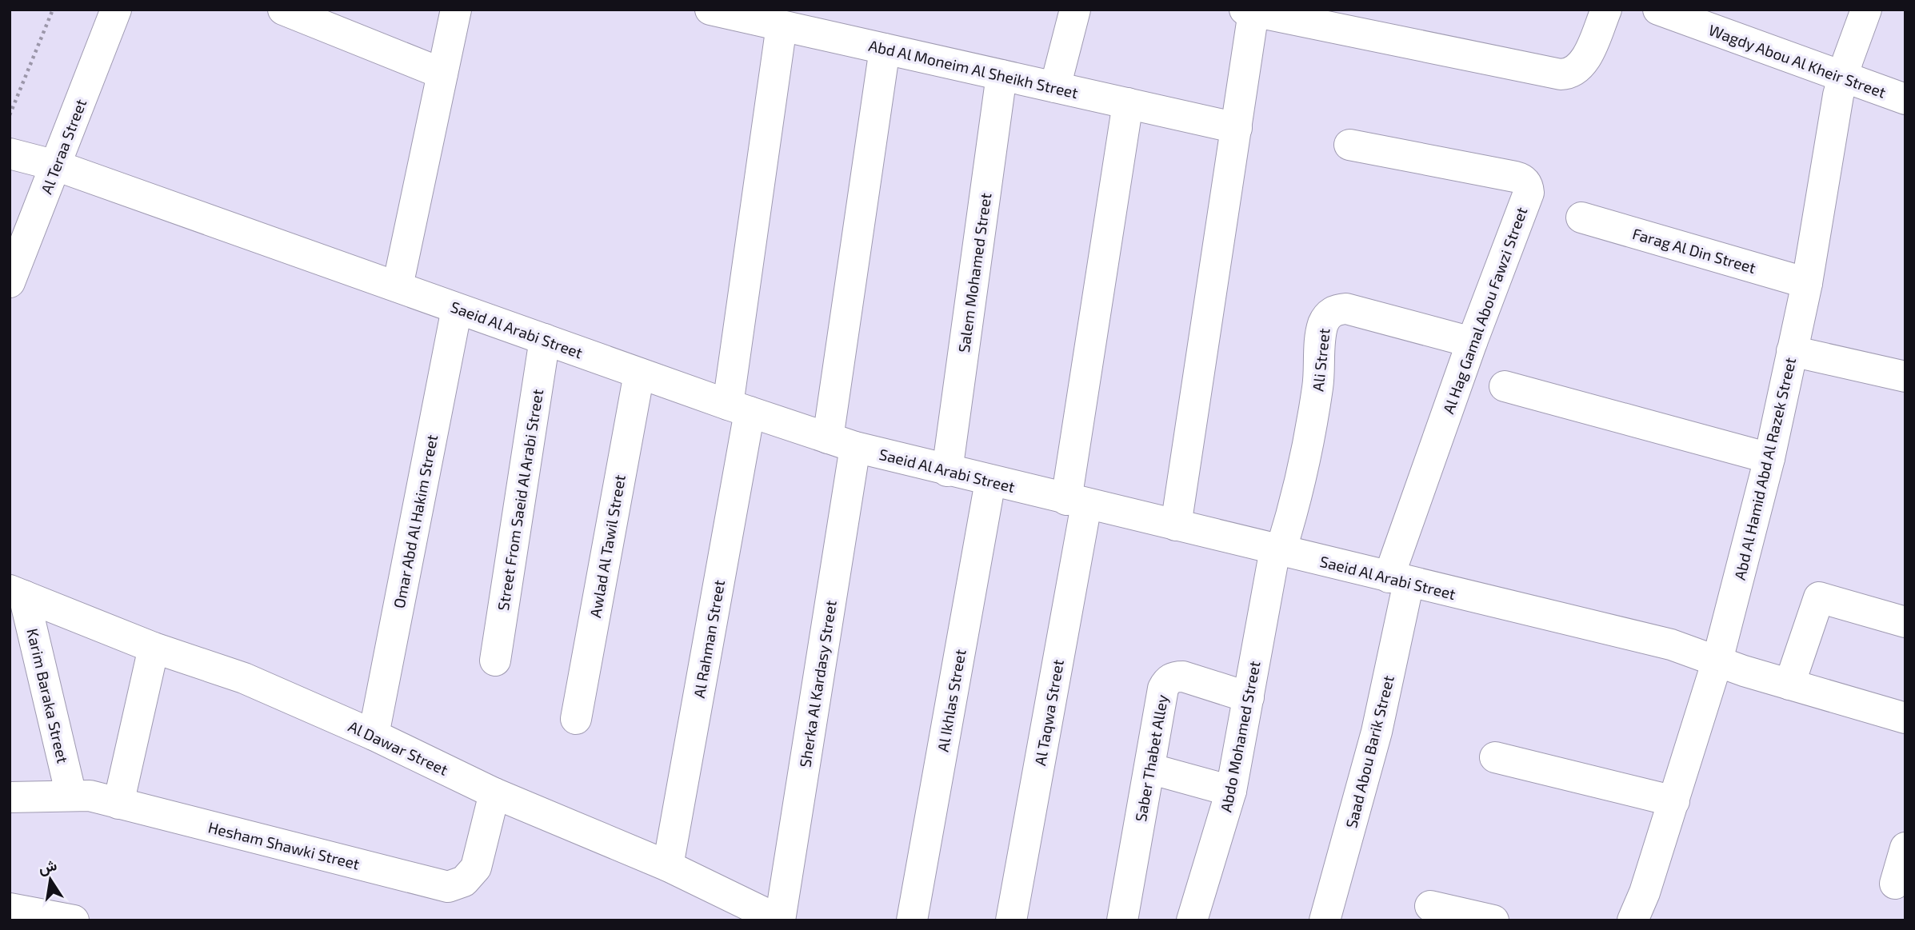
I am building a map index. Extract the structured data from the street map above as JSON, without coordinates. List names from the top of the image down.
{
  "streets": {
    "street": [
      "Wagdy Abou Al Kheir Street",
      "Abd Al Moneim Al Sheikh Street",
      "Al Teraa Street",
      "Farag Al Din Street",
      "Salem Mohamed Street",
      "Al Hag Gamal Abou Fawzi Street",
      "Saeid Al Arabi Street",
      "Ali Street",
      "Abd Al Hamid Abd Al Razek Street",
      "Street From Saeid Al Arabi Street",
      "Omar Abd Al Hakim Street",
      "Awlad Al Tawil Street",
      "Al Rahman Street",
      "Sherka Al Kardasy Street",
      "Karim Baraka Street",
      "Al Ikhlas Street",
      "Al Taqwa Street",
      "Abdo Mohamed Street",
      "Al Dawar Street",
      "Saad Abou Barik Street",
      "Saber Thabet Alley",
      "Hesham Shawki Street"
    ]
  },
  "crossings": [
    ["Wagdy Abou Al Kheir Street", "Abd Al Hamid Abd Al Razek Street"],
    ["Abd Al Moneim Al Sheikh Street", "Salem Mohamed Street"],
    ["Abd Al Moneim Al Sheikh Street", "Al Rahman Street"],
    ["Abd Al Moneim Al Sheikh Street", "Sherka Al Kardasy Street"],
    ["Abd Al Moneim Al Sheikh Street", "Al Taqwa Street"],
    ["Al Teraa Street", "Saeid Al Arabi Street"],
    ["Farag Al Din Street", "Abd Al Hamid Abd Al Razek Street"],
    ["Salem Mohamed Street", "Saeid Al Arabi Street"],
    ["Al Hag Gamal Abou Fawzi Street", "Saeid Al Arabi Street"],
    ["Al Hag Gamal Abou Fawzi Street", "Ali Street"],
    ["Al Hag Gamal Abou Fawzi Street", "Saad Abou Barik Street"],
    ["Saeid Al Arabi Street", "Ali Street"],
    ["Saeid Al Arabi Street", "Abd Al Hamid Abd Al Razek Street"],
    ["Saeid Al Arabi Street", "Street From Saeid Al Arabi Street"],
    ["Saeid Al Arabi Street", "Omar Abd Al Hakim Street"],
    ["Saeid Al Arabi Street", "Awlad Al Tawil Street"],
    ["Saeid Al Arabi Street", "Al Rahman Street"],
    ["Saeid Al Arabi Street", "Sherka Al Kardasy Street"],
    ["Saeid Al Arabi Street", "Al Ikhlas Street"],
    ["Saeid Al Arabi Street", "Al Taqwa Street"],
    ["Saeid Al Arabi Street", "Abdo Mohamed Street"],
    ["Saeid Al Arabi Street", "Saad Abou Barik Street"],
    ["Ali Street", "Abdo Mohamed Street"],
    ["Omar Abd Al Hakim Street", "Al Dawar Street"],
    ["Al Rahman Street", "Al Dawar Street"],
    ["Sherka Al Kardasy Street", "Al Dawar Street"],
    ["Karim Baraka Street", "Al Dawar Street"],
    ["Karim Baraka Street", "Hesham Shawki Street"],
    ["Abdo Mohamed Street", "Saber Thabet Alley"],
    ["Al Dawar Street", "Hesham Shawki Street"]
  ],
  "north": "top"
}
